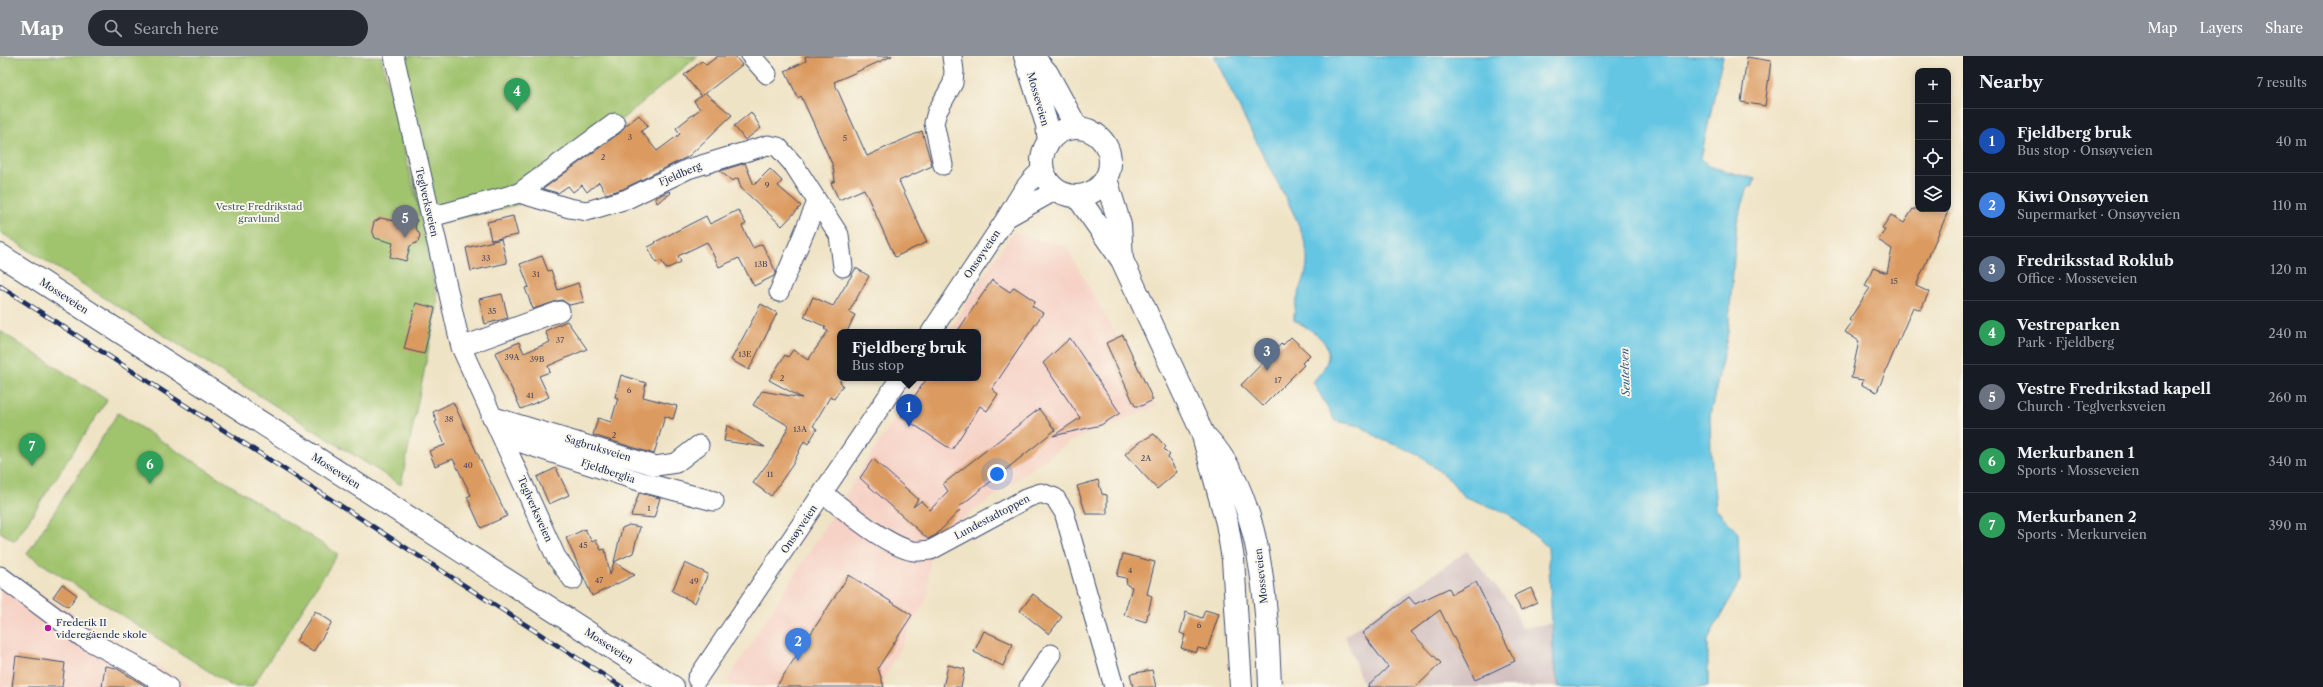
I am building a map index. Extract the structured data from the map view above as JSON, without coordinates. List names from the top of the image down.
{
  "streets": {
    "main road": ["Mosseveien"],
    "street": [
      "Fjeldberg",
      "Teglverksveien",
      "Onsøyveien",
      "Sagbruksveien",
      "Fjeldberglia",
      "Lundestadtoppen"
    ]
  },
  "crossings": [
    ["Mosseveien", "Onsøyveien"],
    ["Teglverksveien", "Sagbruksveien"],
    ["Teglverksveien", "Fjeldberglia"],
    ["Onsøyveien", "Lundestadtoppen"]
  ],
  "water": ["Seutelven"],
  "parks": ["Vestre Fredrikstad gravlund"],
  "places": ["Frederik II videregående skole"],
  "house_numbers": [
    "3",
    "5",
    "2",
    "9",
    "33",
    "13B",
    "31",
    "15",
    "35",
    "37",
    "13E",
    "39A",
    "39B",
    "2",
    "17",
    "6",
    "41",
    "38",
    "13A",
    "2",
    "2A",
    "40",
    "11",
    "1",
    "45",
    "4",
    "47",
    "49",
    "6"
  ],
  "page": {
    "header": "Map",
    "search": "Search here",
    "nav": ["Map", "Layers", "Share"],
    "heading": ["Nearby", "7 results"],
    "map_buttons": ["+", "−"],
    "pins": [
      "4",
      "5",
      "3",
      "1",
      "7",
      "6",
      "2"
    ],
    "list": [
      {
        "mark": "1",
        "name": "Fjeldberg bruk",
        "note": "Bus stop · Onsøyveien",
        "value": "40 m"
      },
      {
        "mark": "2",
        "name": "Kiwi Onsøyveien",
        "note": "Supermarket · Onsøyveien",
        "value": "110 m"
      },
      {
        "mark": "3",
        "name": "Fredriksstad Roklub",
        "note": "Office · Mosseveien",
        "value": "120 m"
      },
      {
        "mark": "4",
        "name": "Vestreparken",
        "note": "Park · Fjeldberg",
        "value": "240 m"
      },
      {
        "mark": "5",
        "name": "Vestre Fredrikstad kapell",
        "note": "Church · Teglverksveien",
        "value": "260 m"
      },
      {
        "mark": "6",
        "name": "Merkurbanen 1",
        "note": "Sports · Mosseveien",
        "value": "340 m"
      },
      {
        "mark": "7",
        "name": "Merkurbanen 2",
        "note": "Sports · Merkurveien",
        "value": "390 m"
      }
    ],
    "popup": ["Fjeldberg bruk", "Bus stop"]
  }
}
